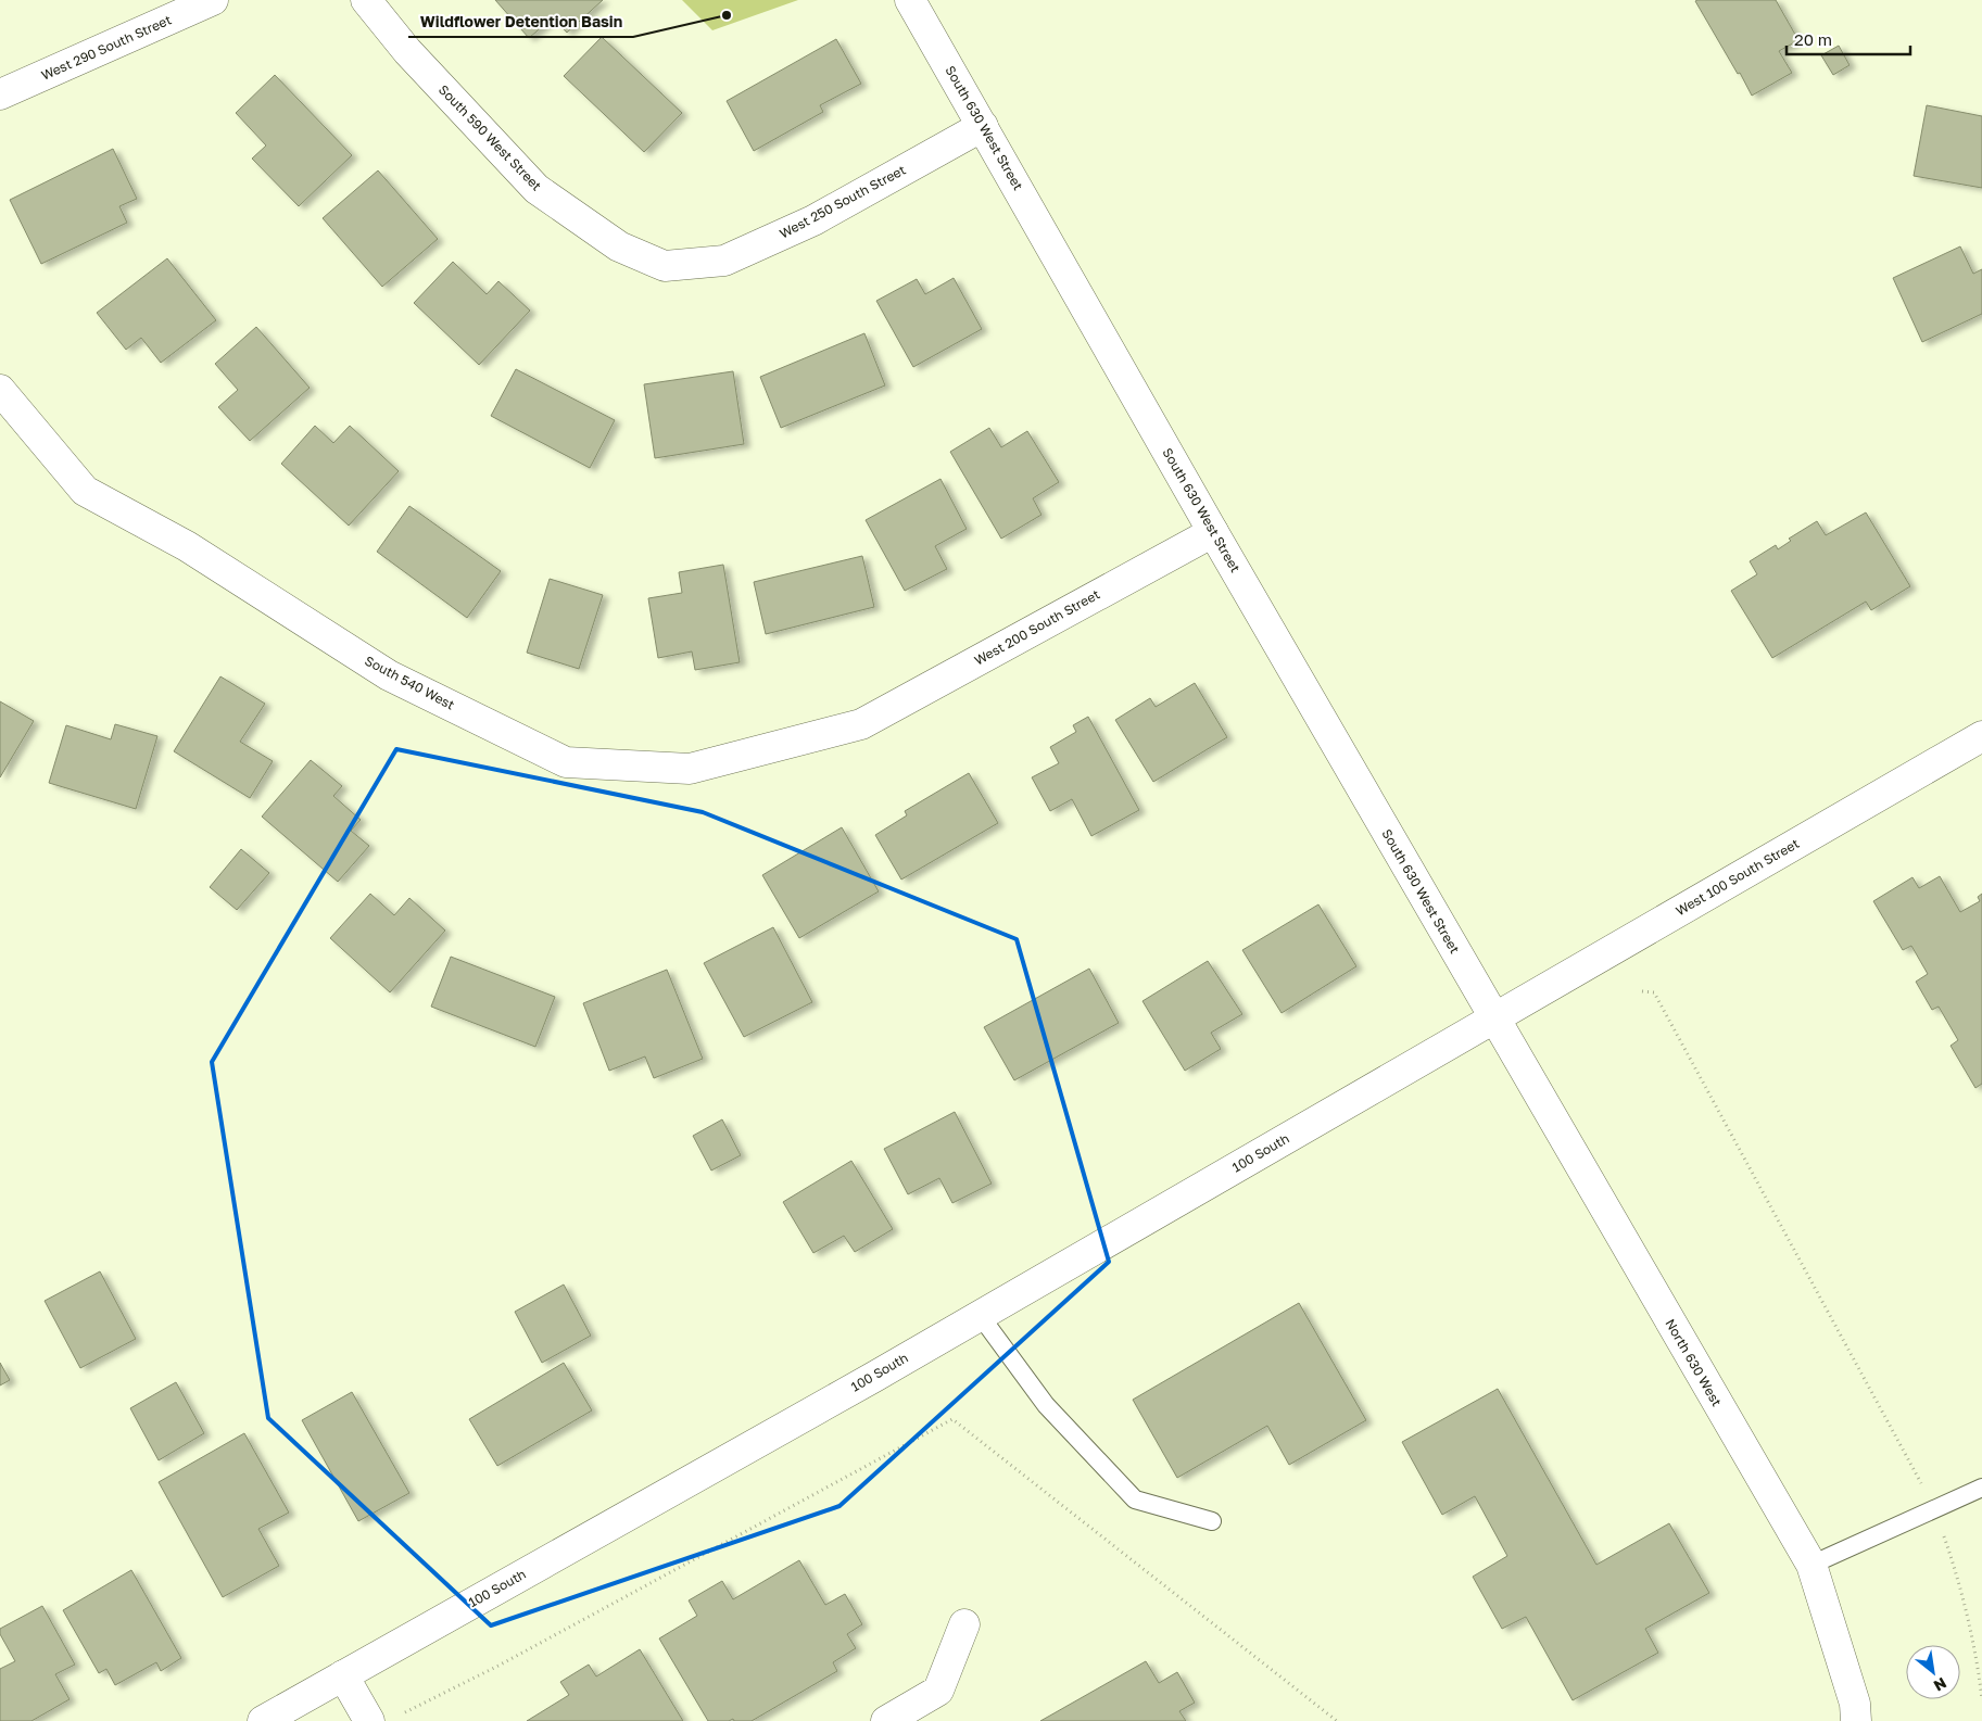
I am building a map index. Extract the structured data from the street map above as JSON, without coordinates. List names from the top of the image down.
{
  "streets": {
    "street": [
      "West 290 South Street",
      "South 630 West Street",
      "South 590 West Street",
      "West 250 South Street",
      "West 200 South Street",
      "South 540 West",
      "West 100 South Street",
      "100 South",
      "North 630 West"
    ]
  },
  "crossings": [
    ["South 630 West Street", "West 250 South Street"],
    ["South 630 West Street", "West 200 South Street"],
    ["South 630 West Street", "West 100 South Street"],
    ["South 630 West Street", "100 South"],
    ["South 630 West Street", "North 630 West"],
    ["South 590 West Street", "West 250 South Street"],
    ["West 200 South Street", "South 540 West"],
    ["West 100 South Street", "100 South"],
    ["West 100 South Street", "North 630 West"],
    ["100 South", "North 630 West"]
  ],
  "places": ["Wildflower Detention Basin"],
  "scale_bar": "20 m",
  "north": "bottom right"
}
